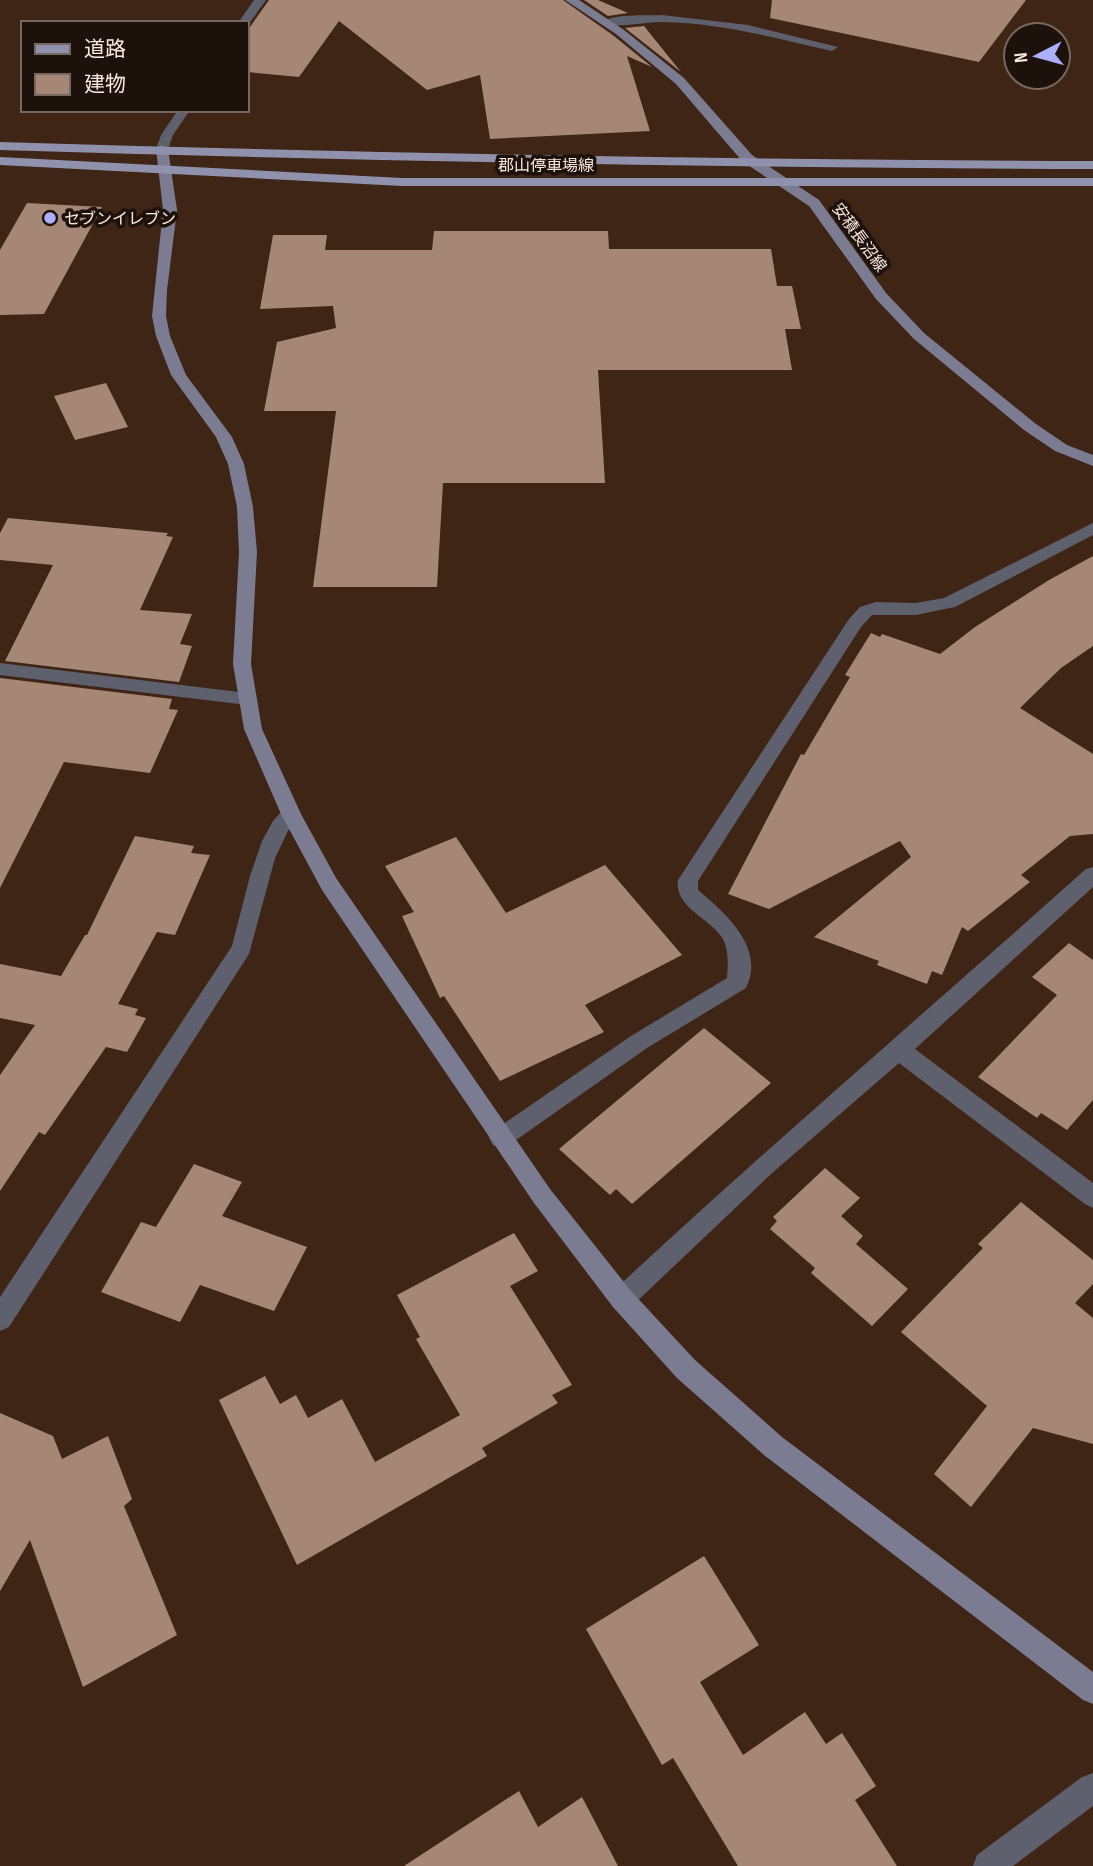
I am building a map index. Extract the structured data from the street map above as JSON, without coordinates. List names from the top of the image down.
{
  "streets": {
    "main road": ["郡山停車場線"],
    "street": ["安積長沼線"]
  },
  "crossings": [
    ["郡山停車場線", "安積長沼線"]
  ],
  "places": ["セブンイレブン"],
  "legend": ["道路", "建物"],
  "north": "left"
}
